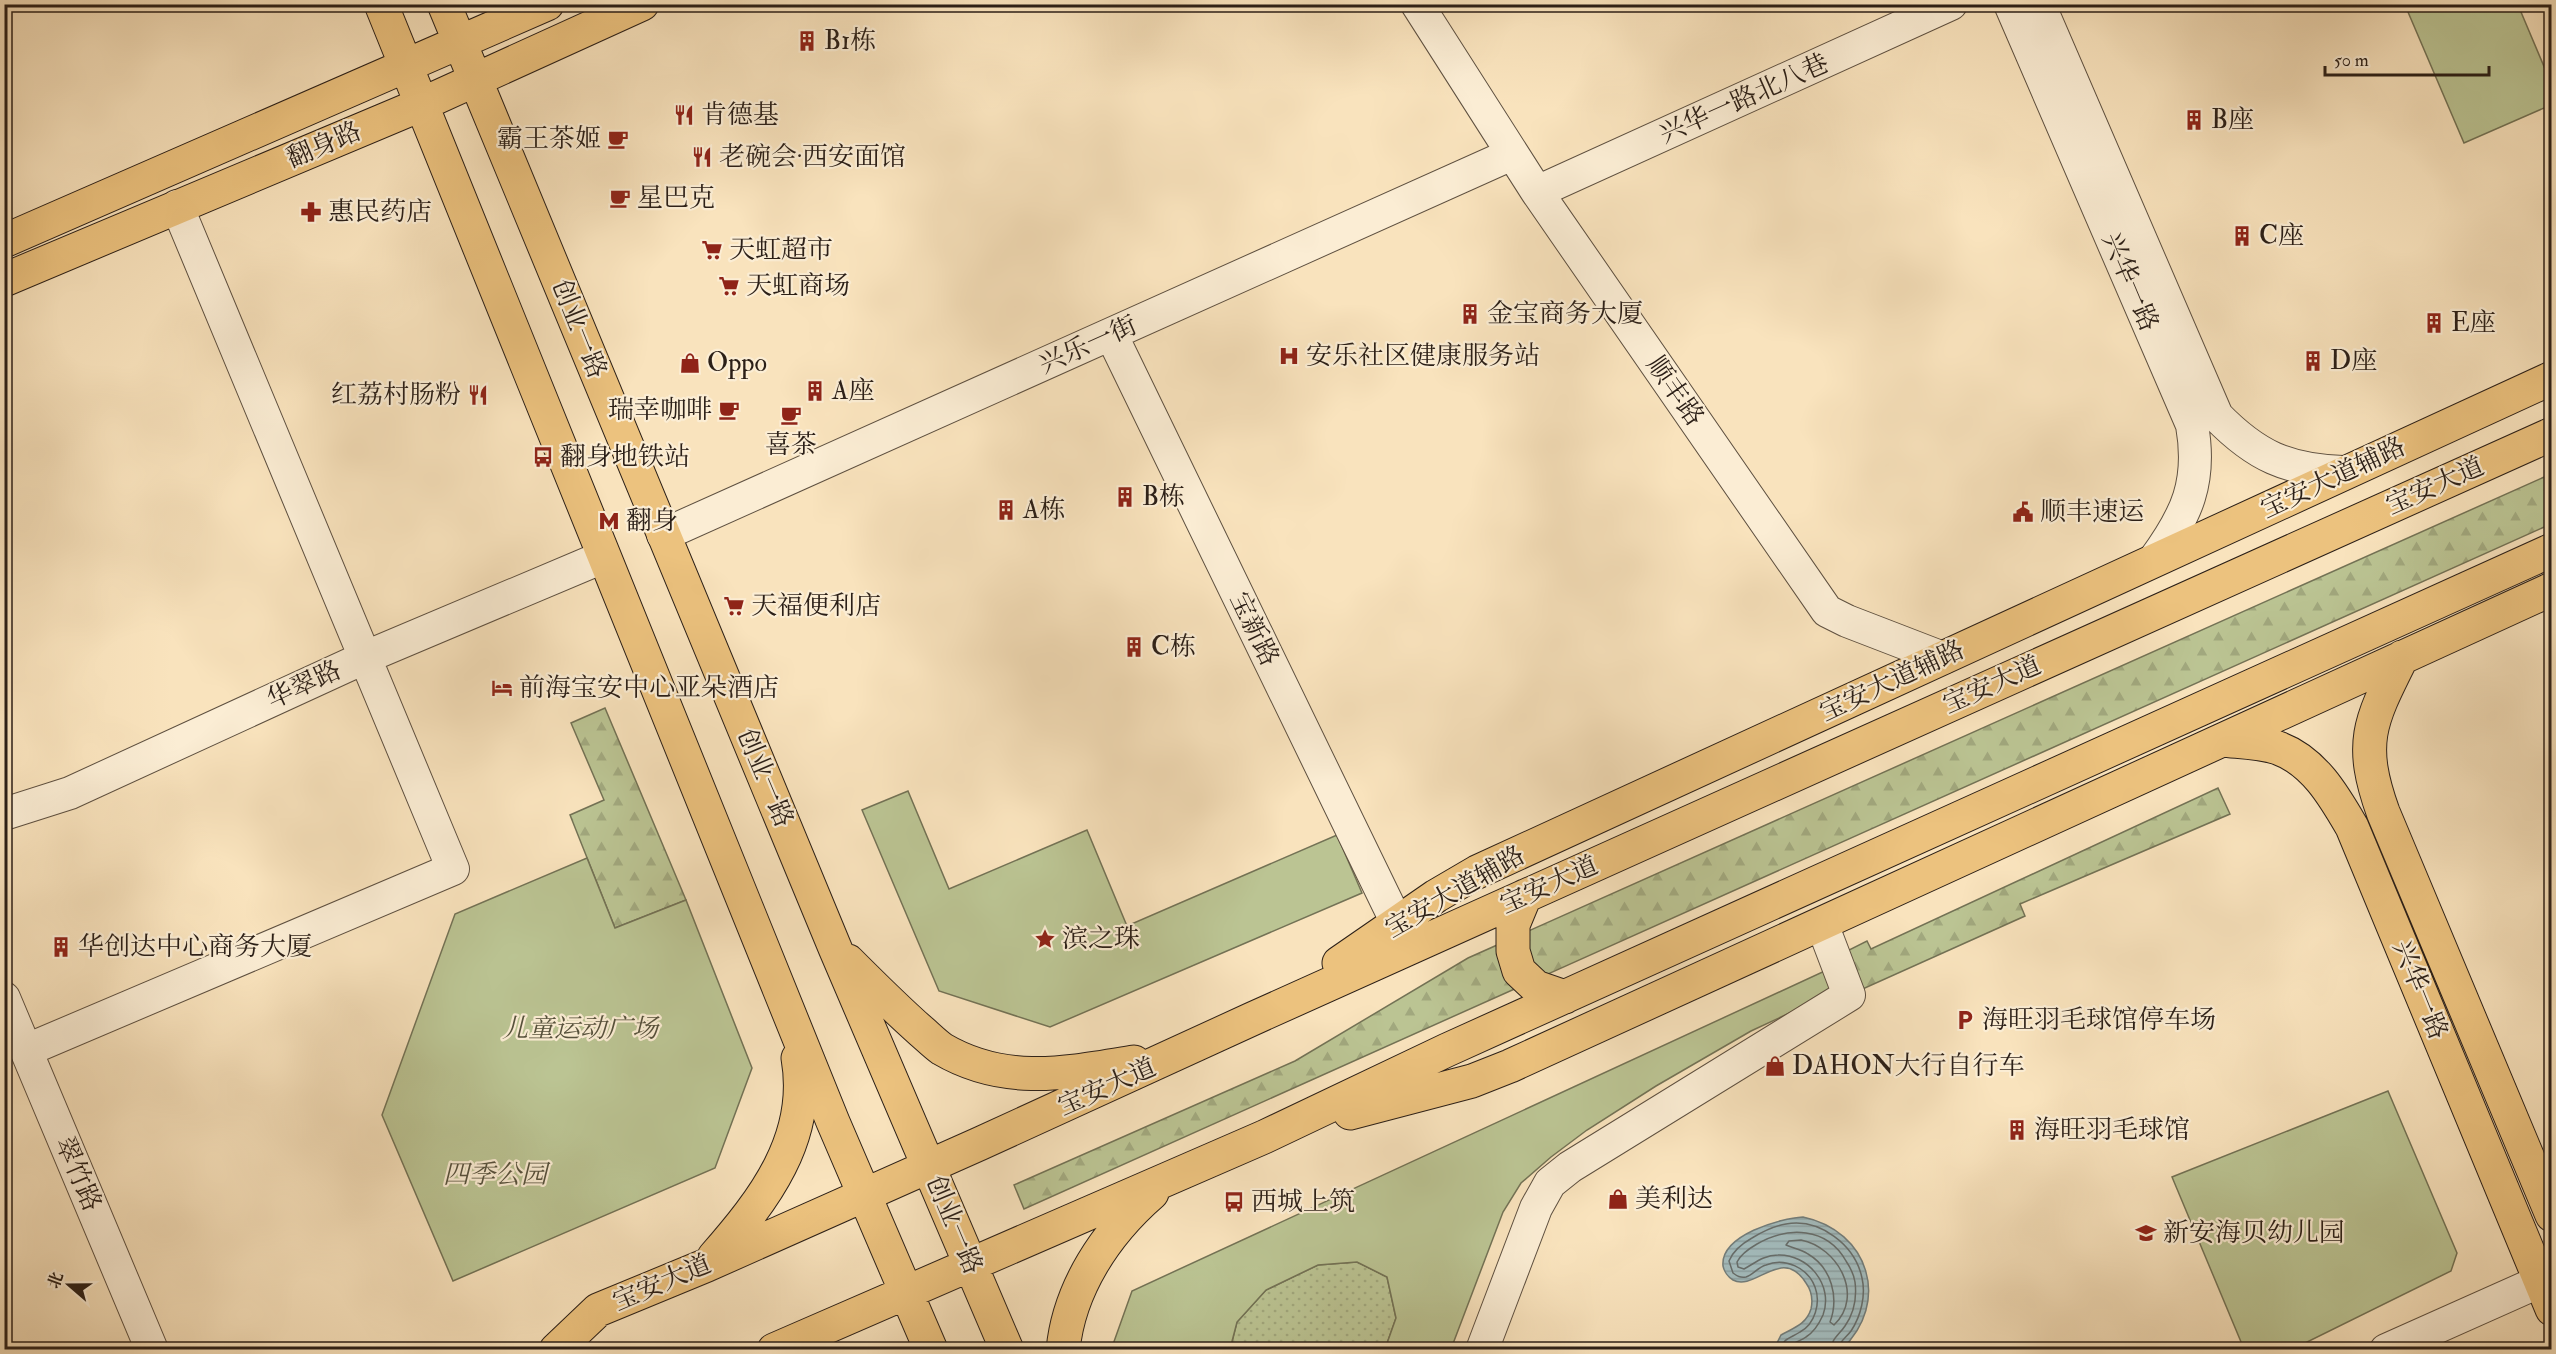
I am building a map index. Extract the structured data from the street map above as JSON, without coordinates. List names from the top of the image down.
{
  "streets": {
    "main road": [
      "翻身路",
      "兴华一路",
      "创业一路",
      "宝安大道辅路",
      "宝安大道"
    ],
    "street": [
      "兴华一路北八巷",
      "兴乐一街",
      "顺丰路",
      "宝新路",
      "华翠路",
      "翠竹路"
    ]
  },
  "crossings": [
    ["兴华一路北八巷", "顺丰路"],
    ["翻身路", "创业一路"],
    ["兴华一路", "宝安大道辅路"],
    ["创业一路", "兴乐一街"],
    ["创业一路", "宝安大道"],
    ["兴乐一街", "顺丰路"],
    ["兴乐一街", "宝新路"],
    ["顺丰路", "宝安大道辅路"],
    ["宝安大道辅路", "宝安大道"],
    ["宝安大道辅路", "宝新路"]
  ],
  "parks": ["儿童运动广场", "四季公园"],
  "places": {
    "building": [
      "B1栋",
      "B座",
      "C座",
      "金宝商务大厦",
      "E座",
      "D座",
      "A座",
      "B栋",
      "A栋",
      "C栋",
      "华创达中心商务大厦",
      "海旺羽毛球馆"
    ],
    "restaurant": ["肯德基", "老碗会·西安面馆", "红荔村肠粉"],
    "cafe": [
      "霸王茶姬",
      "星巴克",
      "瑞幸咖啡",
      "喜茶"
    ],
    "pharmacy": ["惠民药店"],
    "supermarket": ["天虹超市", "天虹商场", "天福便利店"],
    "hospital": ["安乐社区健康服务站"],
    "shop": ["Oppo", "DAHON大行自行车", "美利达"],
    "bus stop": ["翻身地铁站", "西城上筑"],
    "public building": ["顺丰速运"],
    "metro station": ["翻身"],
    "hotel": ["前海宝安中心亚朵酒店"],
    "place": ["滨之珠"],
    "parking": ["海旺羽毛球馆停车场"],
    "school or university": ["新安海贝幼儿园"]
  },
  "scale_bar": "50 m",
  "north": "left"
}
